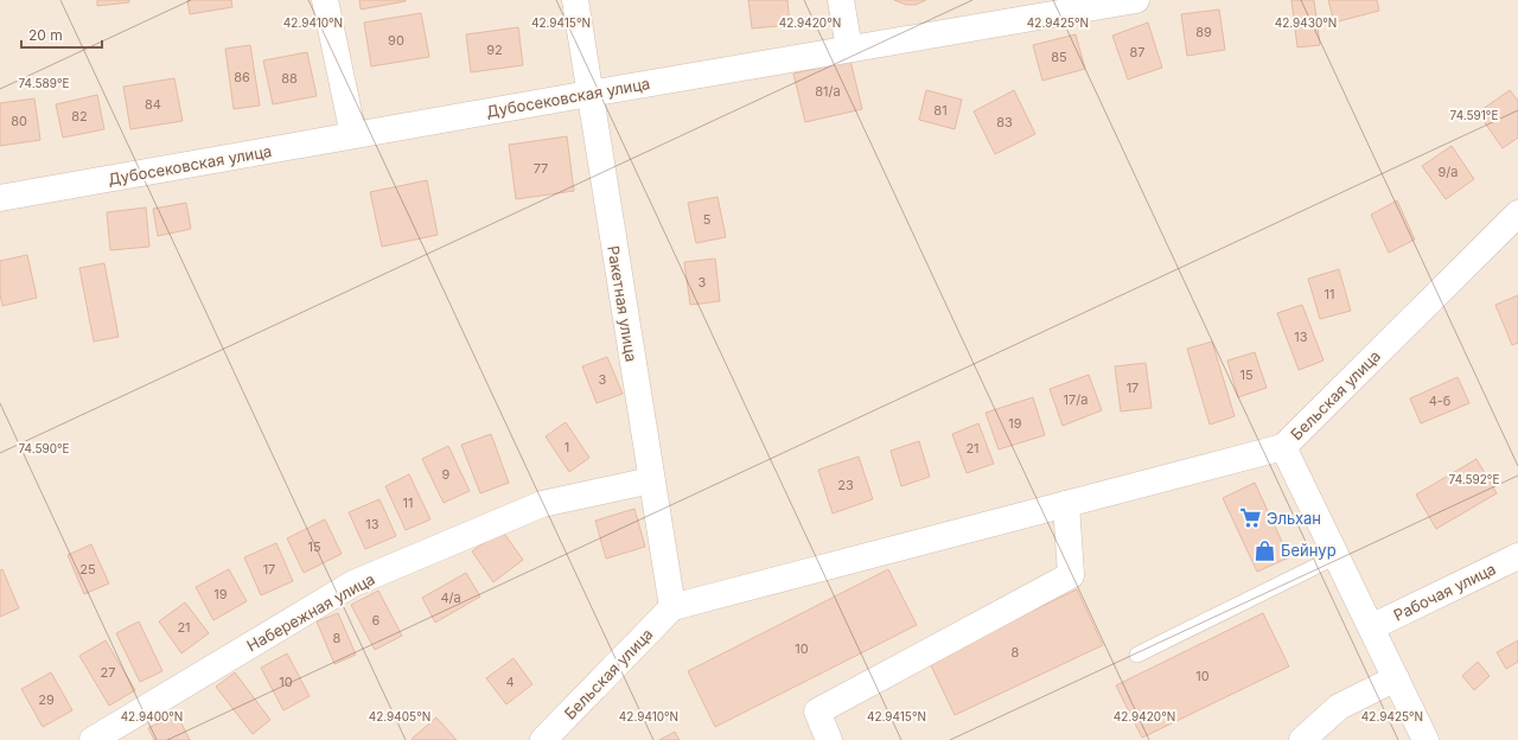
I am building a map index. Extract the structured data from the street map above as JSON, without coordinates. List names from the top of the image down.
{
  "streets": {
    "street": [
      "Дубосековская улица",
      "Ракетная улица",
      "Бельская улица",
      "Рабочая улица",
      "Набережная улица"
    ]
  },
  "crossings": [
    ["Дубосековская улица", "Ракетная улица"],
    ["Ракетная улица", "Бельская улица"],
    ["Ракетная улица", "Набережная улица"],
    ["Бельская улица", "Рабочая улица"]
  ],
  "places": {
    "supermarket": ["Эльхан"],
    "shop": ["Бейнур"]
  },
  "house_numbers": [
    "89",
    "90",
    "92",
    "87",
    "85",
    "86",
    "88",
    "81/а",
    "84",
    "81",
    "82",
    "80",
    "83",
    "77",
    "9/а",
    "5",
    "3",
    "11",
    "13",
    "15",
    "3",
    "17",
    "17/а",
    "4-б",
    "19",
    "1",
    "21",
    "9",
    "23",
    "11",
    "13",
    "15",
    "25",
    "17",
    "19",
    "4/а",
    "6",
    "21",
    "8",
    "10",
    "8",
    "27",
    "10",
    "10",
    "4",
    "29"
  ],
  "scale_bar": "20 m",
  "coordinates": [
    "42.9410°N",
    "42.9415°N",
    "42.9420°N",
    "42.9425°N",
    "42.9430°N",
    "74.589°E",
    "74.591°E",
    "74.590°E",
    "74.592°E",
    "42.9405°N",
    "42.9400°N"
  ]
}
